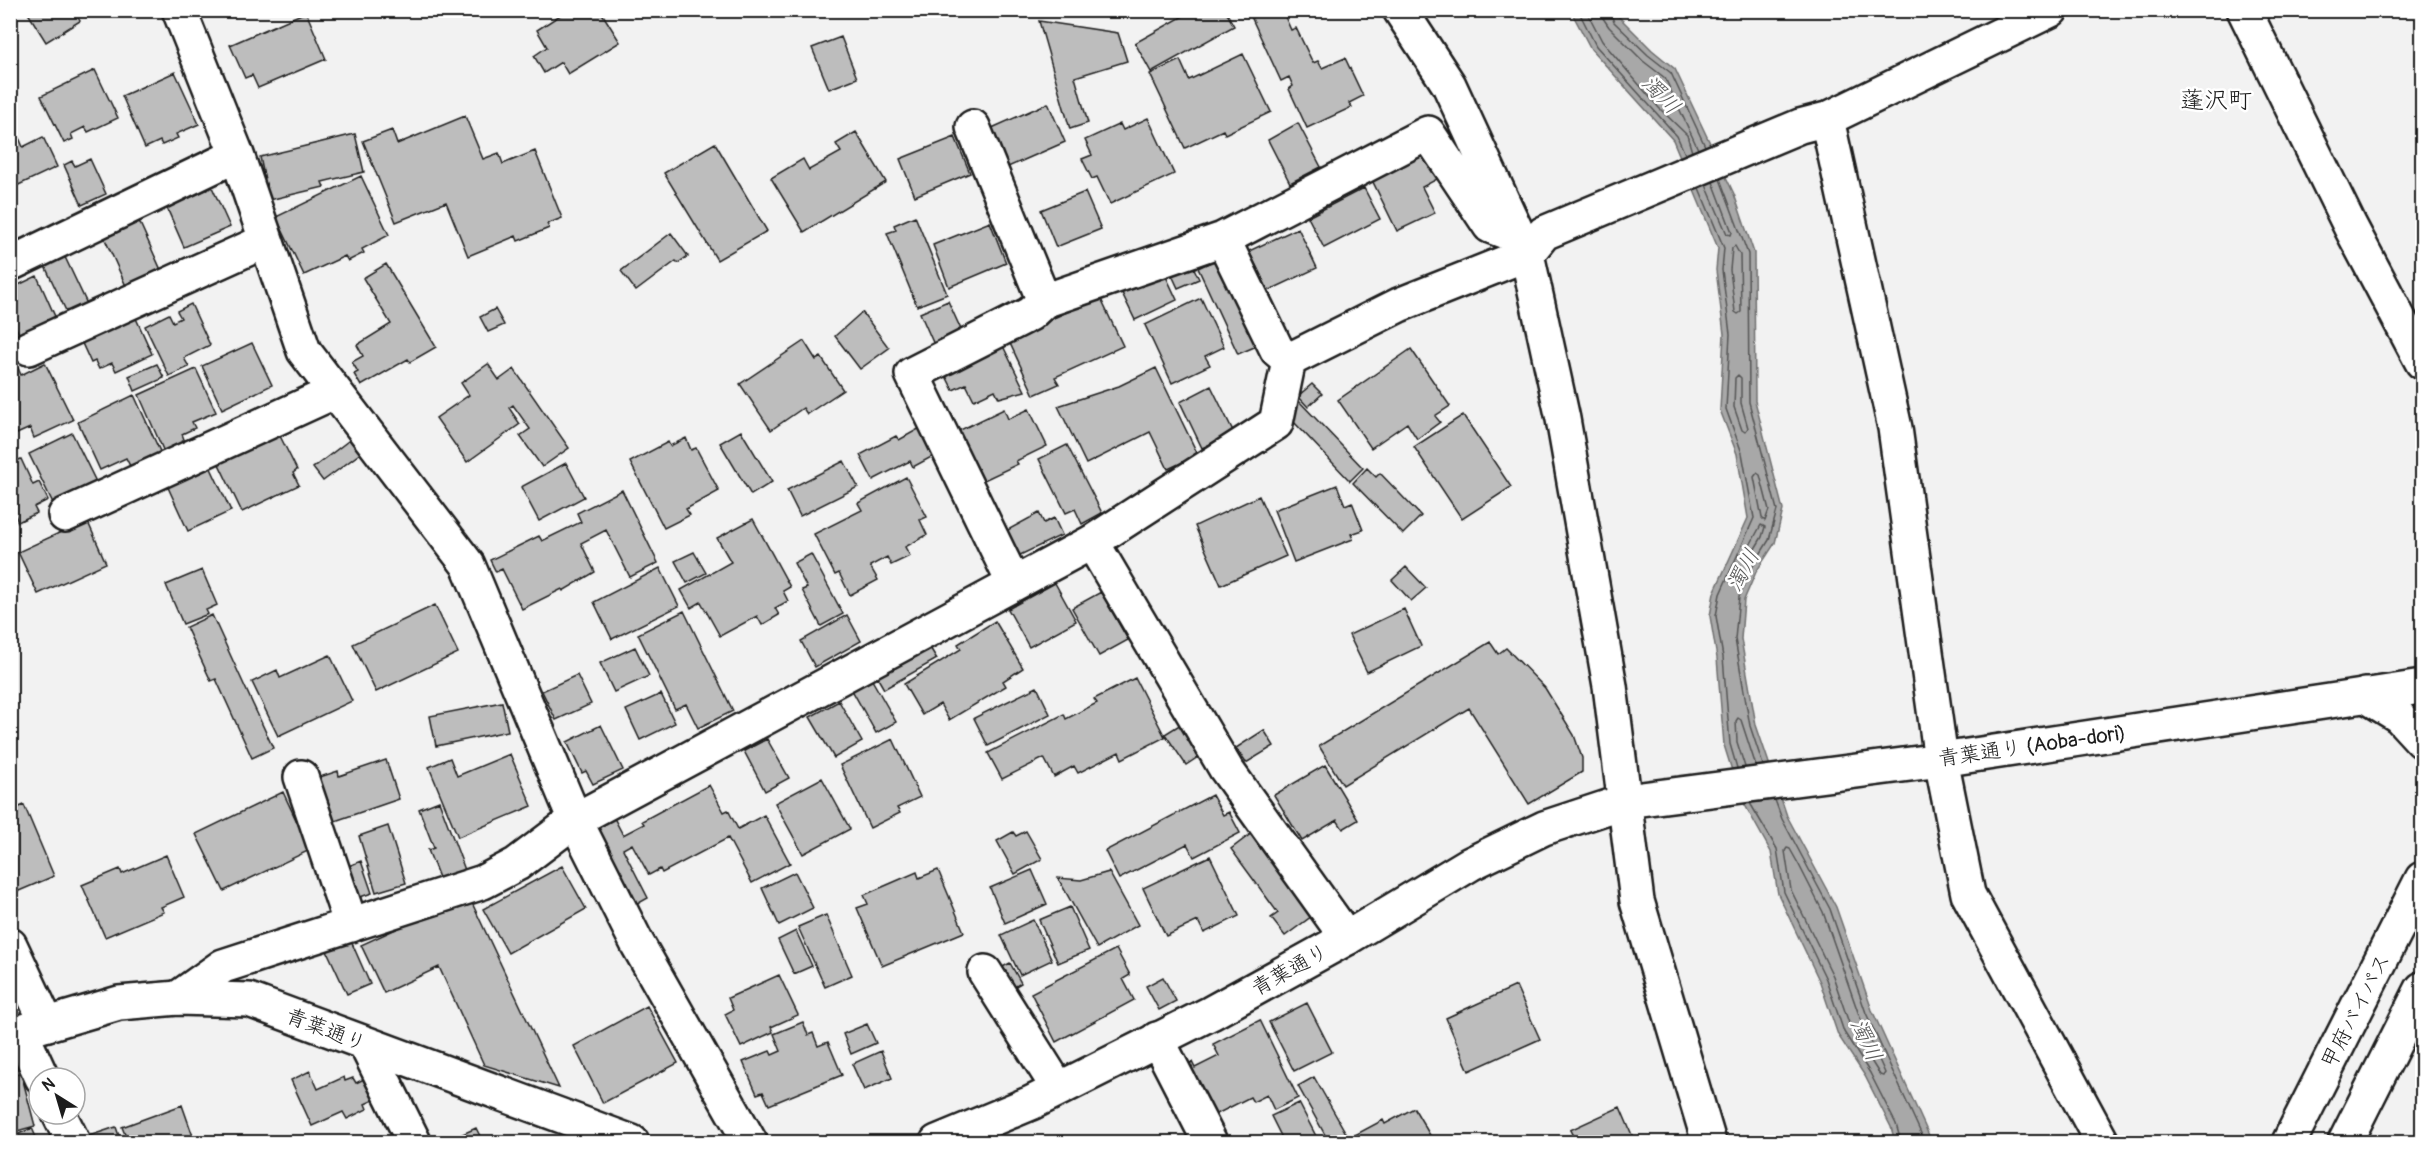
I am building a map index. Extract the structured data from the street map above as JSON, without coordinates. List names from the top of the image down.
{
  "streets": {
    "main road": ["青葉通り (Aoba-dori)", "青葉通り", "甲府バイパス"]
  },
  "crossings": [
    ["青葉通り (Aoba-dori)", "青葉通り"]
  ],
  "districts": ["蓬沢町"],
  "water": ["濁川"],
  "north": "top left"
}
